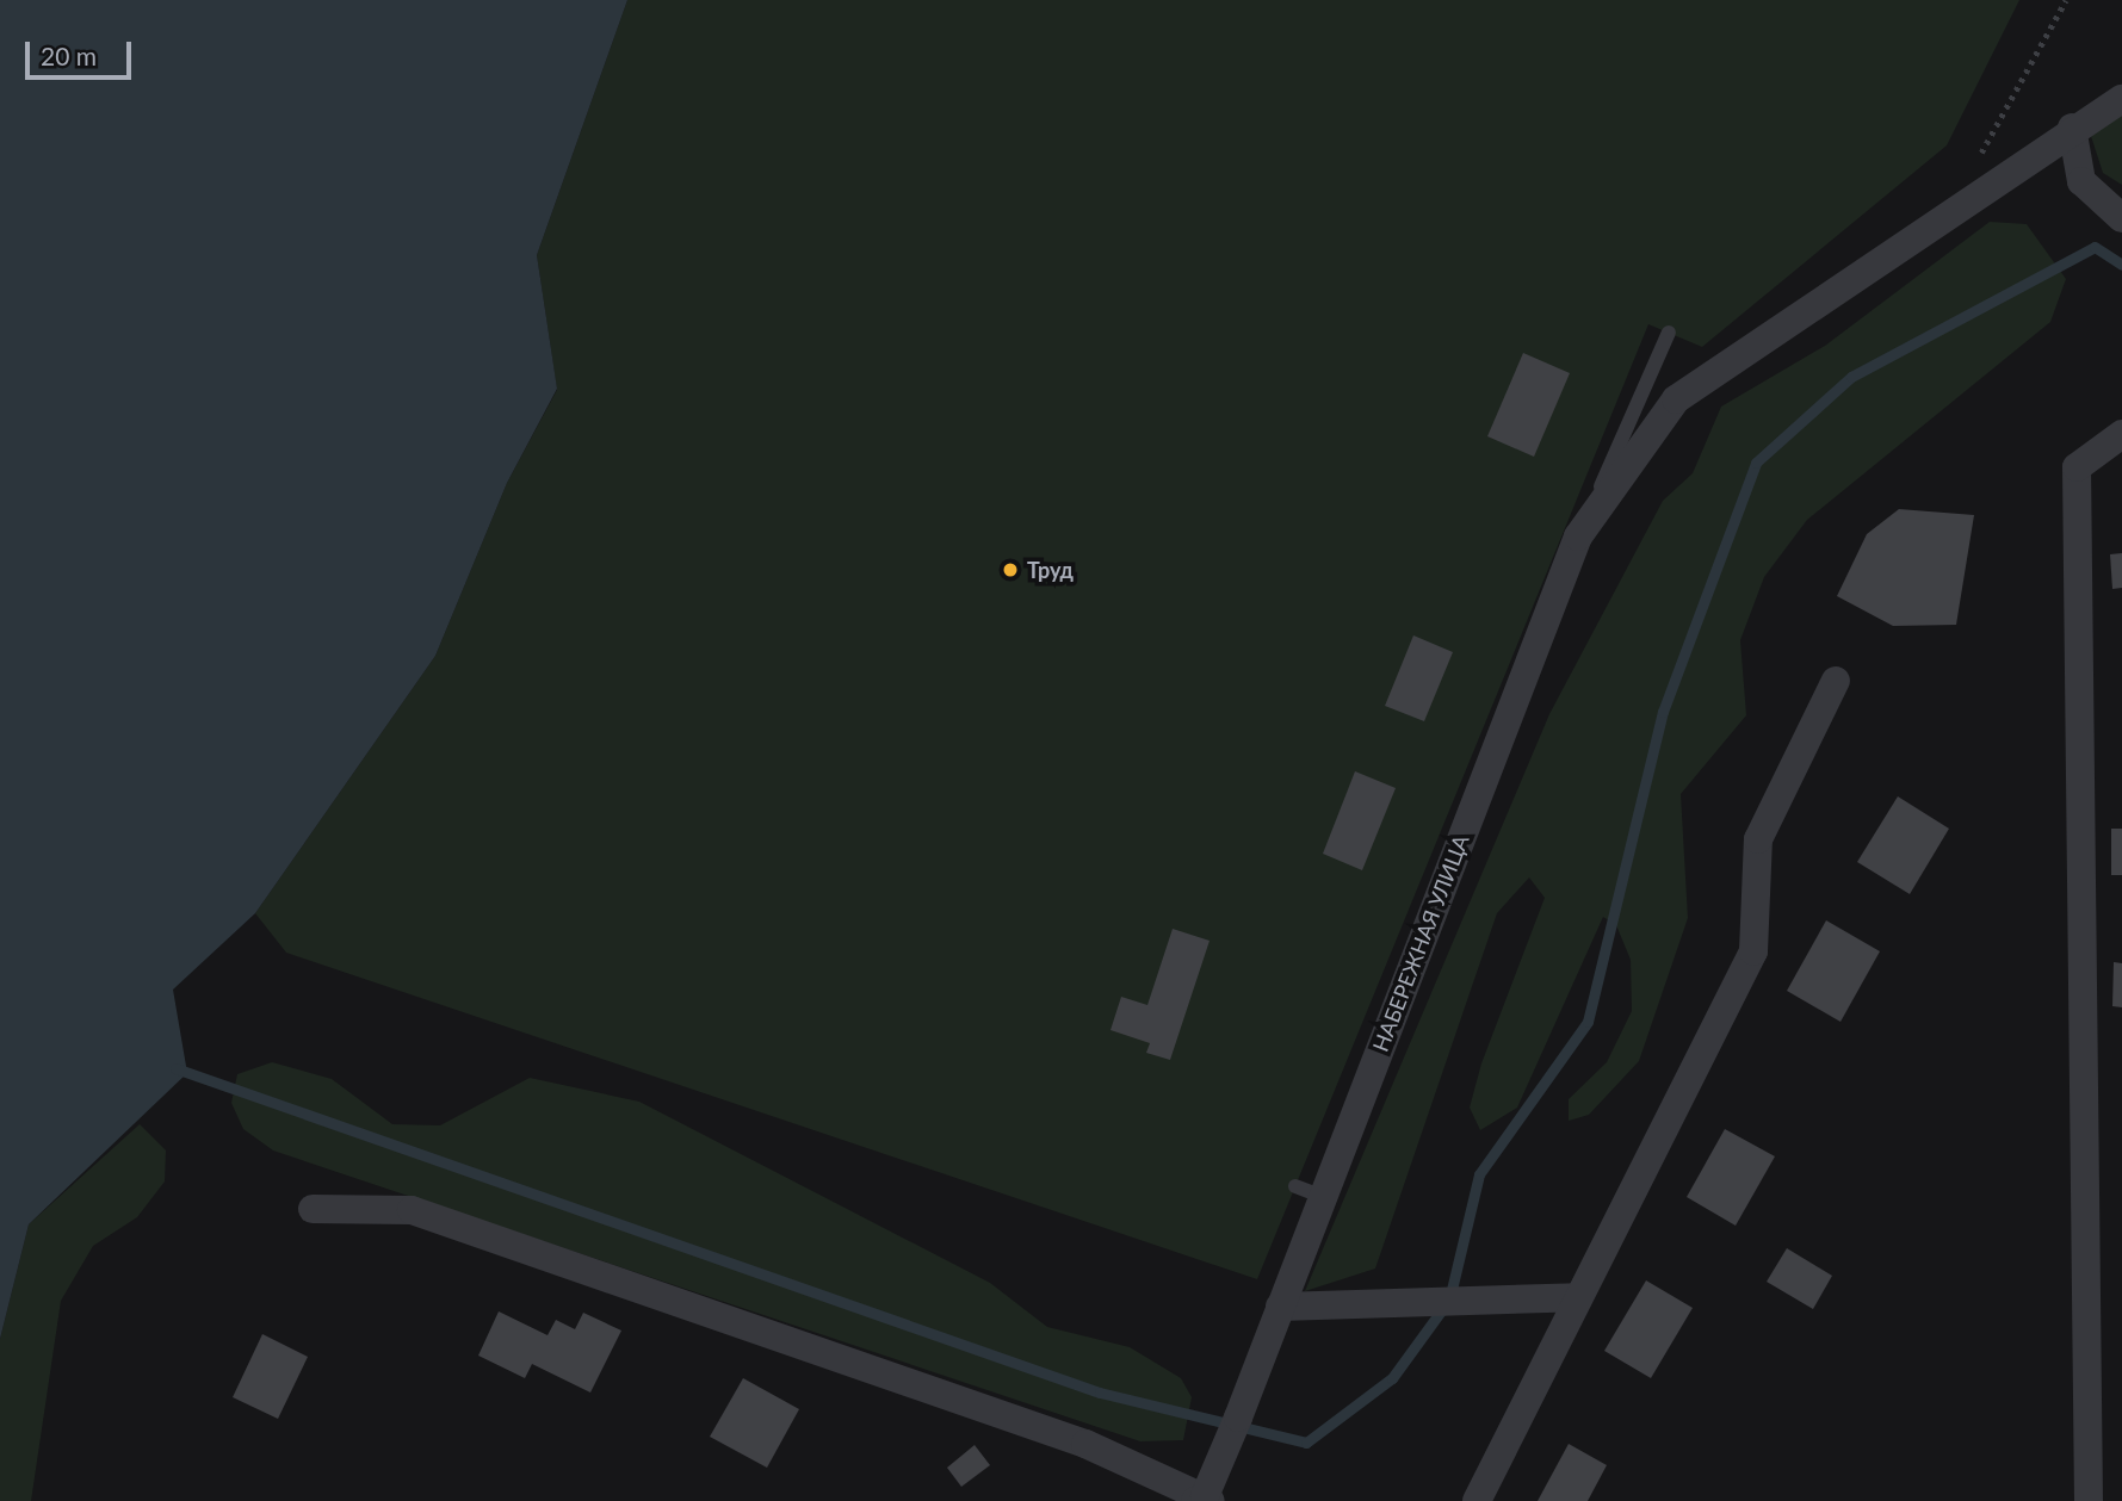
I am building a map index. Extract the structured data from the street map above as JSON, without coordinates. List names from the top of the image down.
{
  "streets": {
    "street": ["НАБЕРЕЖНАЯ УЛИЦА"]
  },
  "places": ["Труд"],
  "scale_bar": "20 m"
}
